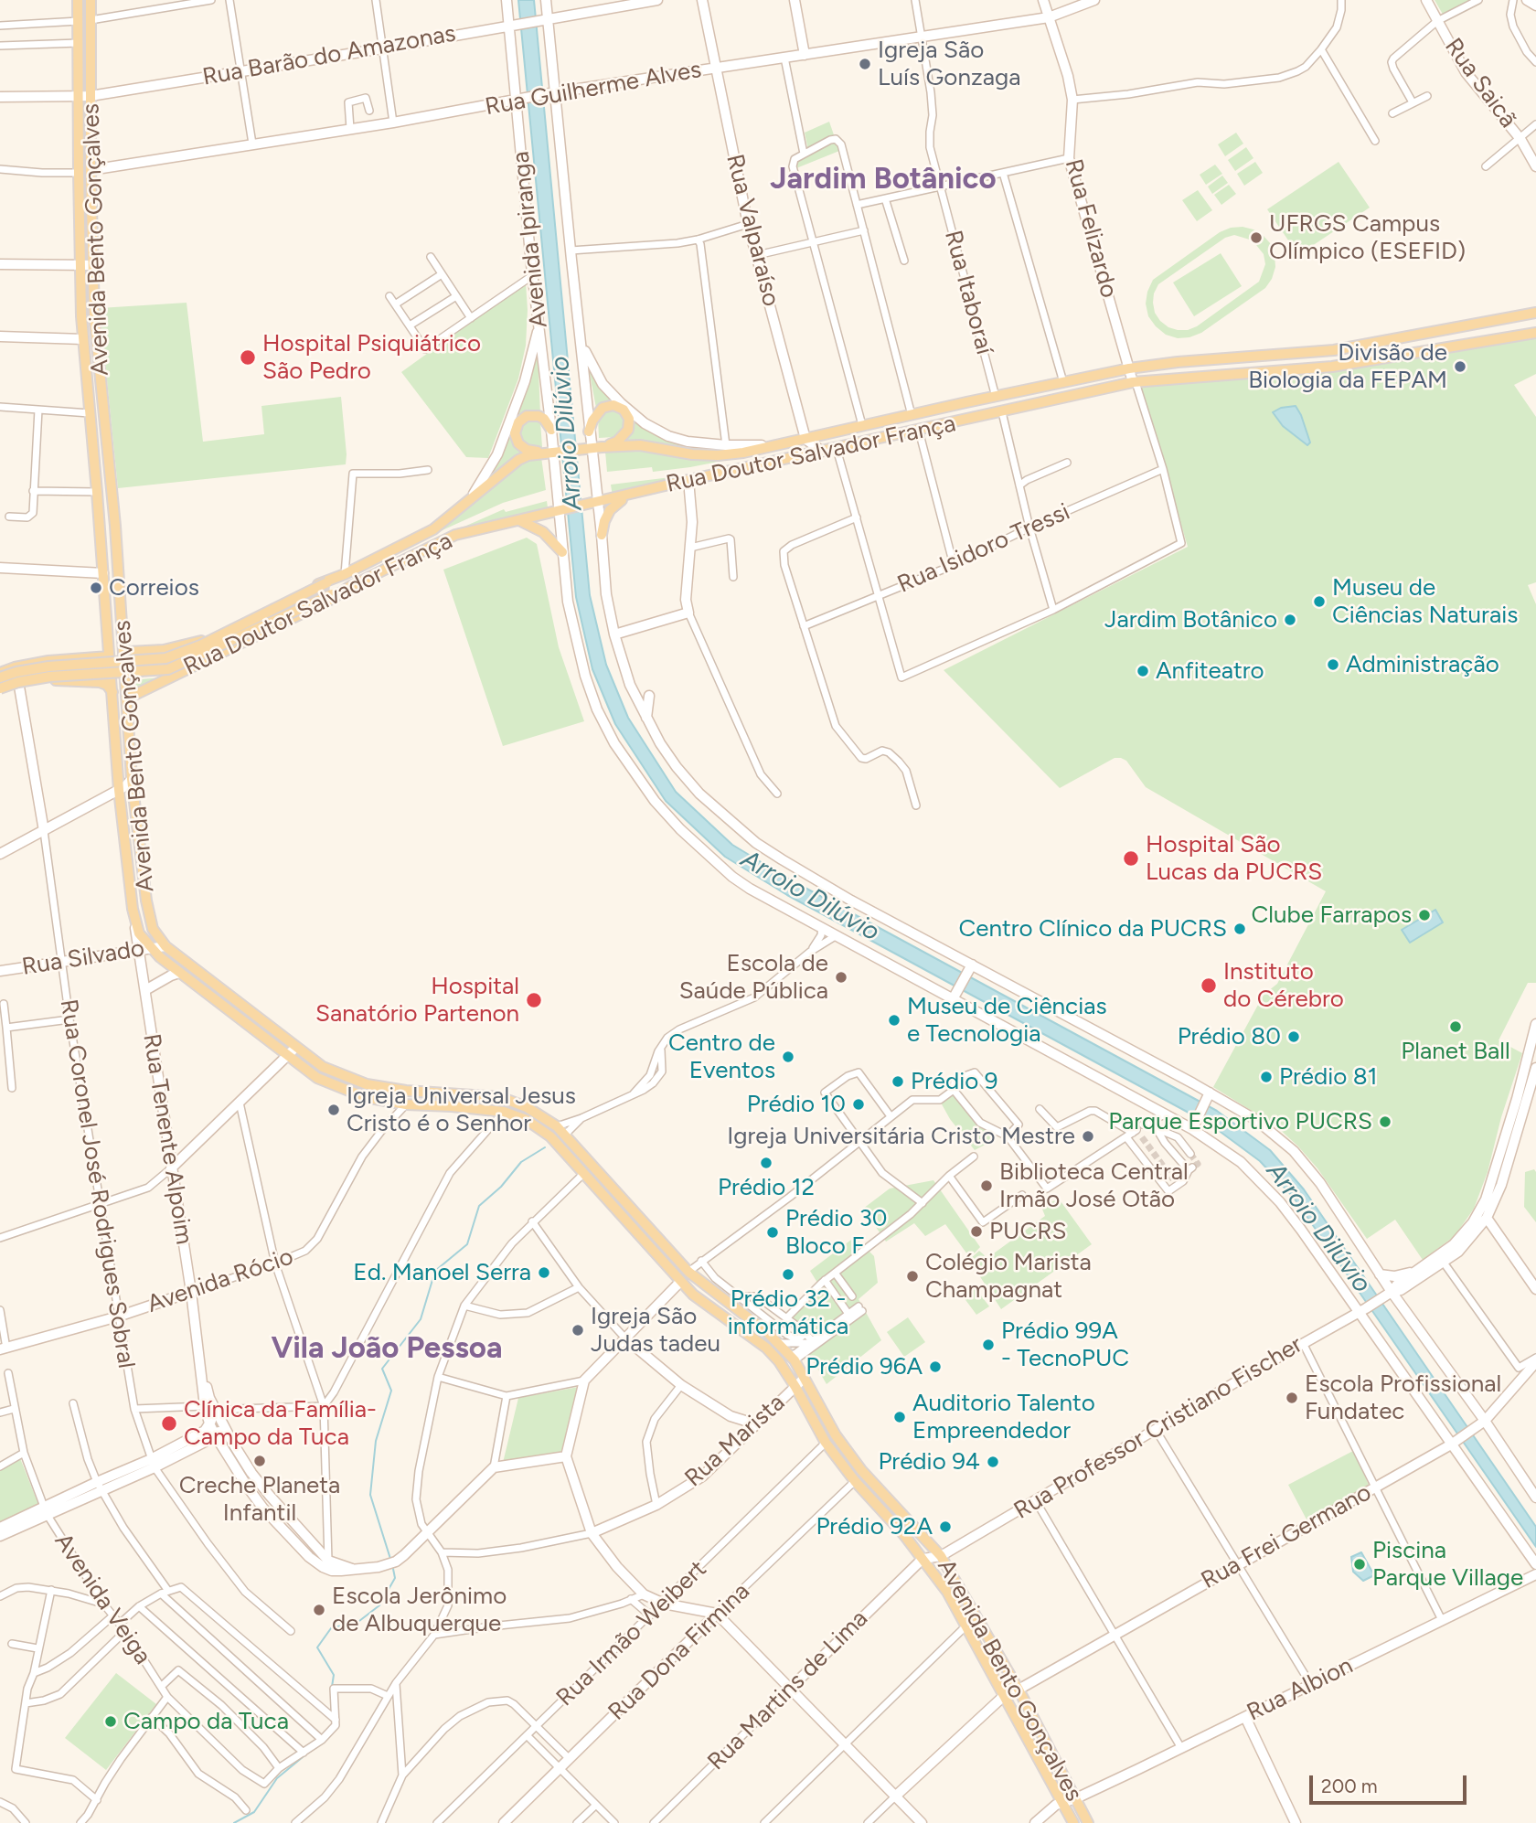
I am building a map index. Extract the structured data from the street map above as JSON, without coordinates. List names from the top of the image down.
{
  "streets": {
    "main road": [
      "Rua Barão do Amazonas",
      "Rua Saicã",
      "Rua Guilherme Alves",
      "Rua Felizardo",
      "Rua Valparaíso",
      "Avenida Bento Gonçalves",
      "Avenida Ipiranga",
      "Rua Doutor Salvador França",
      "Rua Silvado",
      "Rua Tenente Alpoim",
      "Rua Coronel José Rodrigues Sobral",
      "Avenida Rócio",
      "Rua Professor Cristiano Fischer",
      "Rua Marista",
      "Rua Frei Germano",
      "Rua Dona Firmina",
      "Rua Albion",
      "Rua Martins de Lima"
    ],
    "street": [
      "Rua Itaboraí",
      "Rua Isidoro Tressi",
      "Avenida Veiga",
      "Rua Irmão Weibert"
    ]
  },
  "crossings": [
    ["Rua Barão do Amazonas", "Avenida Bento Gonçalves"],
    ["Rua Barão do Amazonas", "Avenida Ipiranga"],
    ["Rua Guilherme Alves", "Rua Felizardo"],
    ["Rua Guilherme Alves", "Rua Valparaíso"],
    ["Rua Guilherme Alves", "Avenida Bento Gonçalves"],
    ["Rua Guilherme Alves", "Avenida Ipiranga"],
    ["Rua Guilherme Alves", "Rua Itaboraí"],
    ["Rua Felizardo", "Rua Doutor Salvador França"],
    ["Rua Felizardo", "Rua Isidoro Tressi"],
    ["Rua Valparaíso", "Rua Doutor Salvador França"],
    ["Avenida Bento Gonçalves", "Rua Doutor Salvador França"],
    ["Avenida Bento Gonçalves", "Rua Silvado"],
    ["Avenida Bento Gonçalves", "Rua Tenente Alpoim"],
    ["Avenida Bento Gonçalves", "Avenida Rócio"],
    ["Avenida Bento Gonçalves", "Rua Professor Cristiano Fischer"],
    ["Avenida Bento Gonçalves", "Rua Marista"],
    ["Avenida Bento Gonçalves", "Rua Frei Germano"],
    ["Avenida Bento Gonçalves", "Rua Irmão Weibert"],
    ["Avenida Bento Gonçalves", "Rua Dona Firmina"],
    ["Avenida Bento Gonçalves", "Rua Albion"],
    ["Avenida Bento Gonçalves", "Rua Martins de Lima"],
    ["Avenida Ipiranga", "Rua Doutor Salvador França"],
    ["Avenida Ipiranga", "Rua Professor Cristiano Fischer"],
    ["Avenida Ipiranga", "Rua Frei Germano"],
    ["Rua Itaboraí", "Rua Doutor Salvador França"],
    ["Rua Silvado", "Rua Tenente Alpoim"],
    ["Rua Silvado", "Rua Coronel José Rodrigues Sobral"],
    ["Rua Tenente Alpoim", "Avenida Rócio"],
    ["Rua Coronel José Rodrigues Sobral", "Avenida Rócio"],
    ["Rua Professor Cristiano Fischer", "Rua Martins de Lima"]
  ],
  "districts": ["Jardim Botânico", "Vila João Pessoa"],
  "water": ["Arroio Dilúvio"],
  "places": [
    "Igreja São Luís Gonzaga",
    "UFRGS Campus Olímpico (ESEFID)",
    "Hospital Psiquiátrico São Pedro",
    "Divisão de Biologia da FEPAM",
    "Correios",
    "Museu de Ciências Naturais",
    "Jardim Botânico",
    "Administração",
    "Anfiteatro",
    "Hospital São Lucas da PUCRS",
    "Clube Farrapos",
    "Centro Clínico da PUCRS",
    "Escola de Saúde Pública",
    "Instituto do Cérebro",
    "Hospital Sanatório Partenon",
    "Museu de Ciências e Tecnologia",
    "Planet Ball",
    "Prédio 80",
    "Centro de Eventos",
    "Prédio 81",
    "Prédio 9",
    "Prédio 10",
    "Igreja Universal Jesus Cristo é o Senhor",
    "Parque Esportivo PUCRS",
    "Igreja Universitária Cristo Mestre",
    "Prédio 12",
    "Biblioteca Central Irmão José Otão",
    "PUCRS",
    "Prédio 30 Bloco F",
    "Ed. Manoel Serra",
    "Prédio 32 - informática",
    "Colégio Marista Champagnat",
    "Igreja São Judas tadeu",
    "Prédio 99A - TecnoPUC",
    "Prédio 96A",
    "Escola Profissional Fundatec",
    "Auditorio Talento Empreendedor",
    "Clínica da Família- Campo da Tuca",
    "Creche Planeta Infantil",
    "Prédio 94",
    "Prédio 92A",
    "Piscina Parque Village",
    "Escola Jerônimo de Albuquerque",
    "Campo da Tuca"
  ],
  "scale_bar": "200 m"
}
